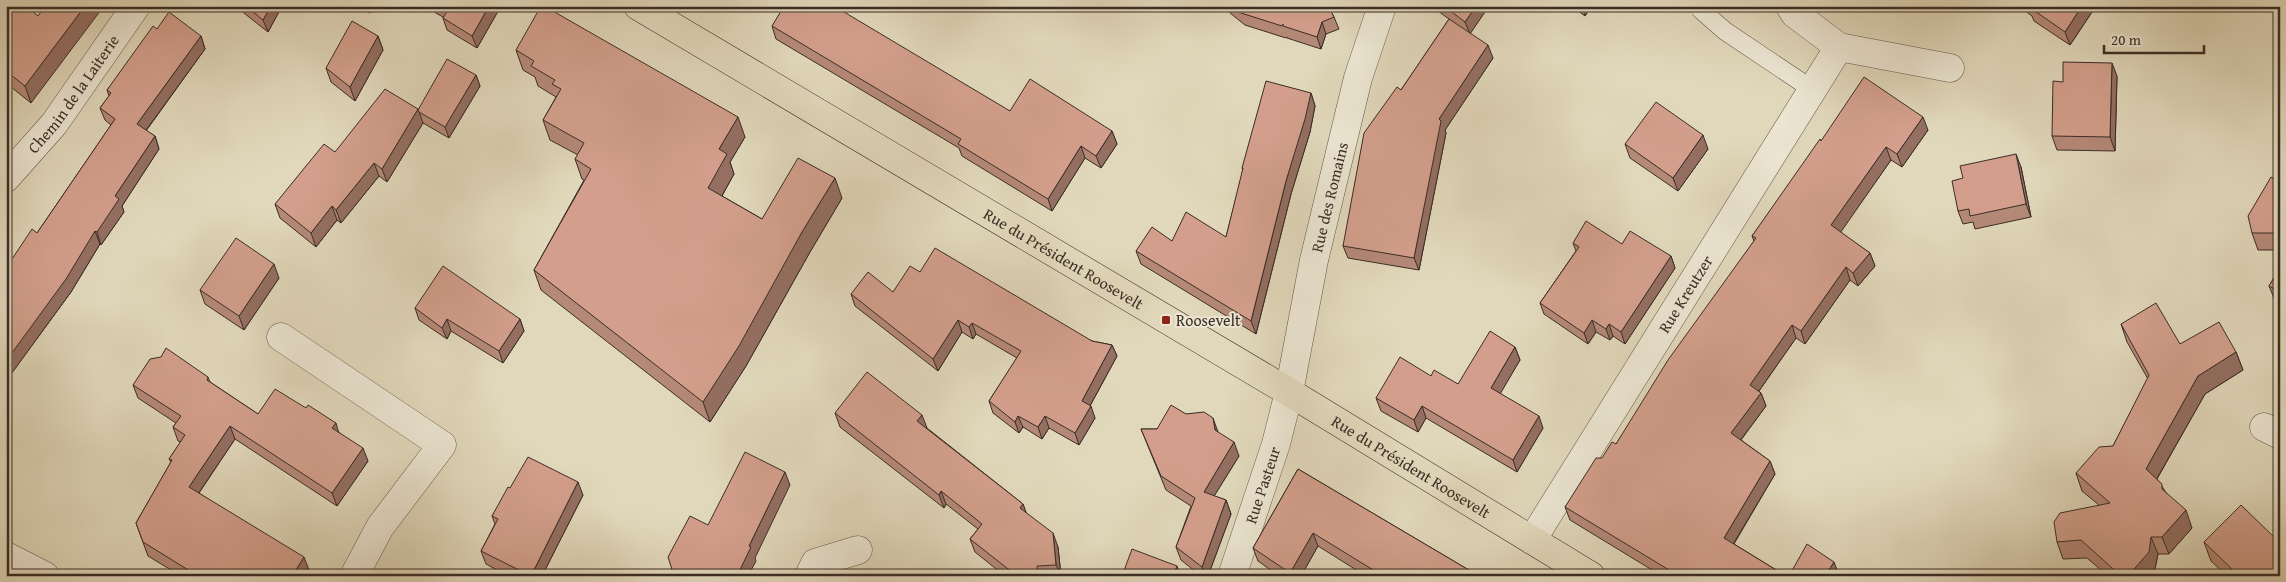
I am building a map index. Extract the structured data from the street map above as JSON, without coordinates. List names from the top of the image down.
{
  "streets": {
    "main road": ["Rue du Président Roosevelt"],
    "street": [
      "Chemin de la Laiterie",
      "Rue des Romains",
      "Rue Kreutzer",
      "Rue Pasteur"
    ]
  },
  "crossings": [
    ["Rue des Romains", "Rue du Président Roosevelt"],
    ["Rue des Romains", "Rue Pasteur"],
    ["Rue du Président Roosevelt", "Rue Kreutzer"],
    ["Rue du Président Roosevelt", "Rue Pasteur"]
  ],
  "places": {
    "transit": ["Roosevelt"]
  },
  "scale_bar": "20 m"
}
